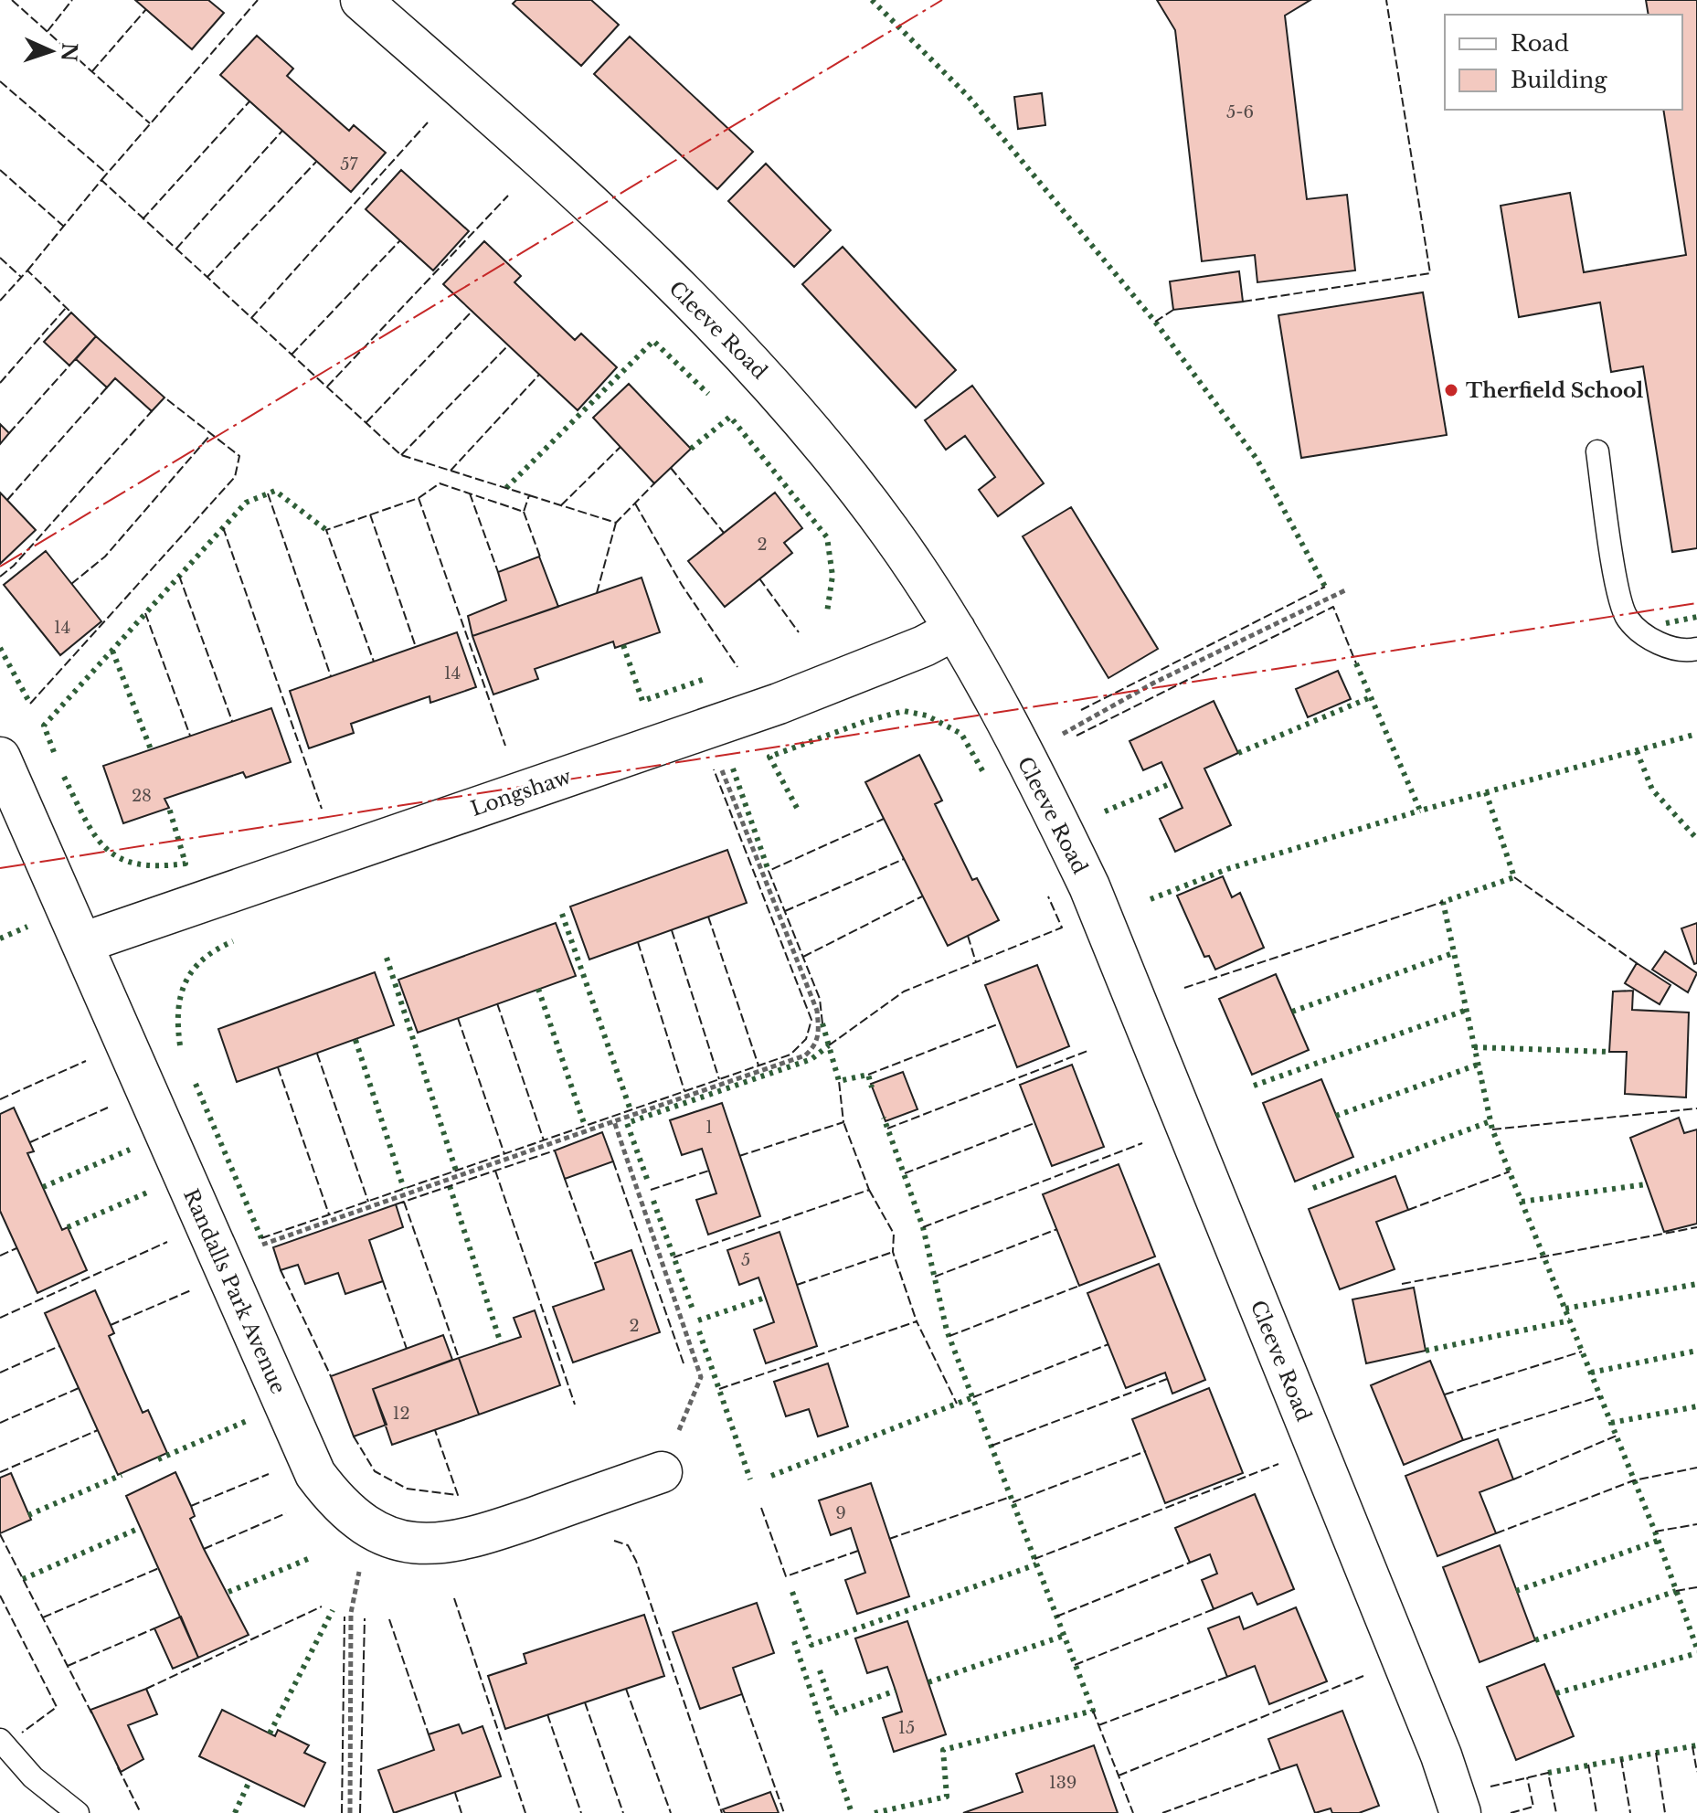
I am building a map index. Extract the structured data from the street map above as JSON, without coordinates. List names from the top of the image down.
{
  "streets": {
    "street": ["Cleeve Road", "Longshaw", "Randalls Park Avenue"]
  },
  "crossings": [
    ["Cleeve Road", "Longshaw"],
    ["Longshaw", "Randalls Park Avenue"]
  ],
  "places": ["Therfield School"],
  "house_numbers": [
    "5-6",
    "57",
    "2",
    "14",
    "14",
    "28",
    "1",
    "5",
    "2",
    "12",
    "9",
    "15",
    "139"
  ],
  "legend": ["Road", "Building"],
  "north": "right"
}
